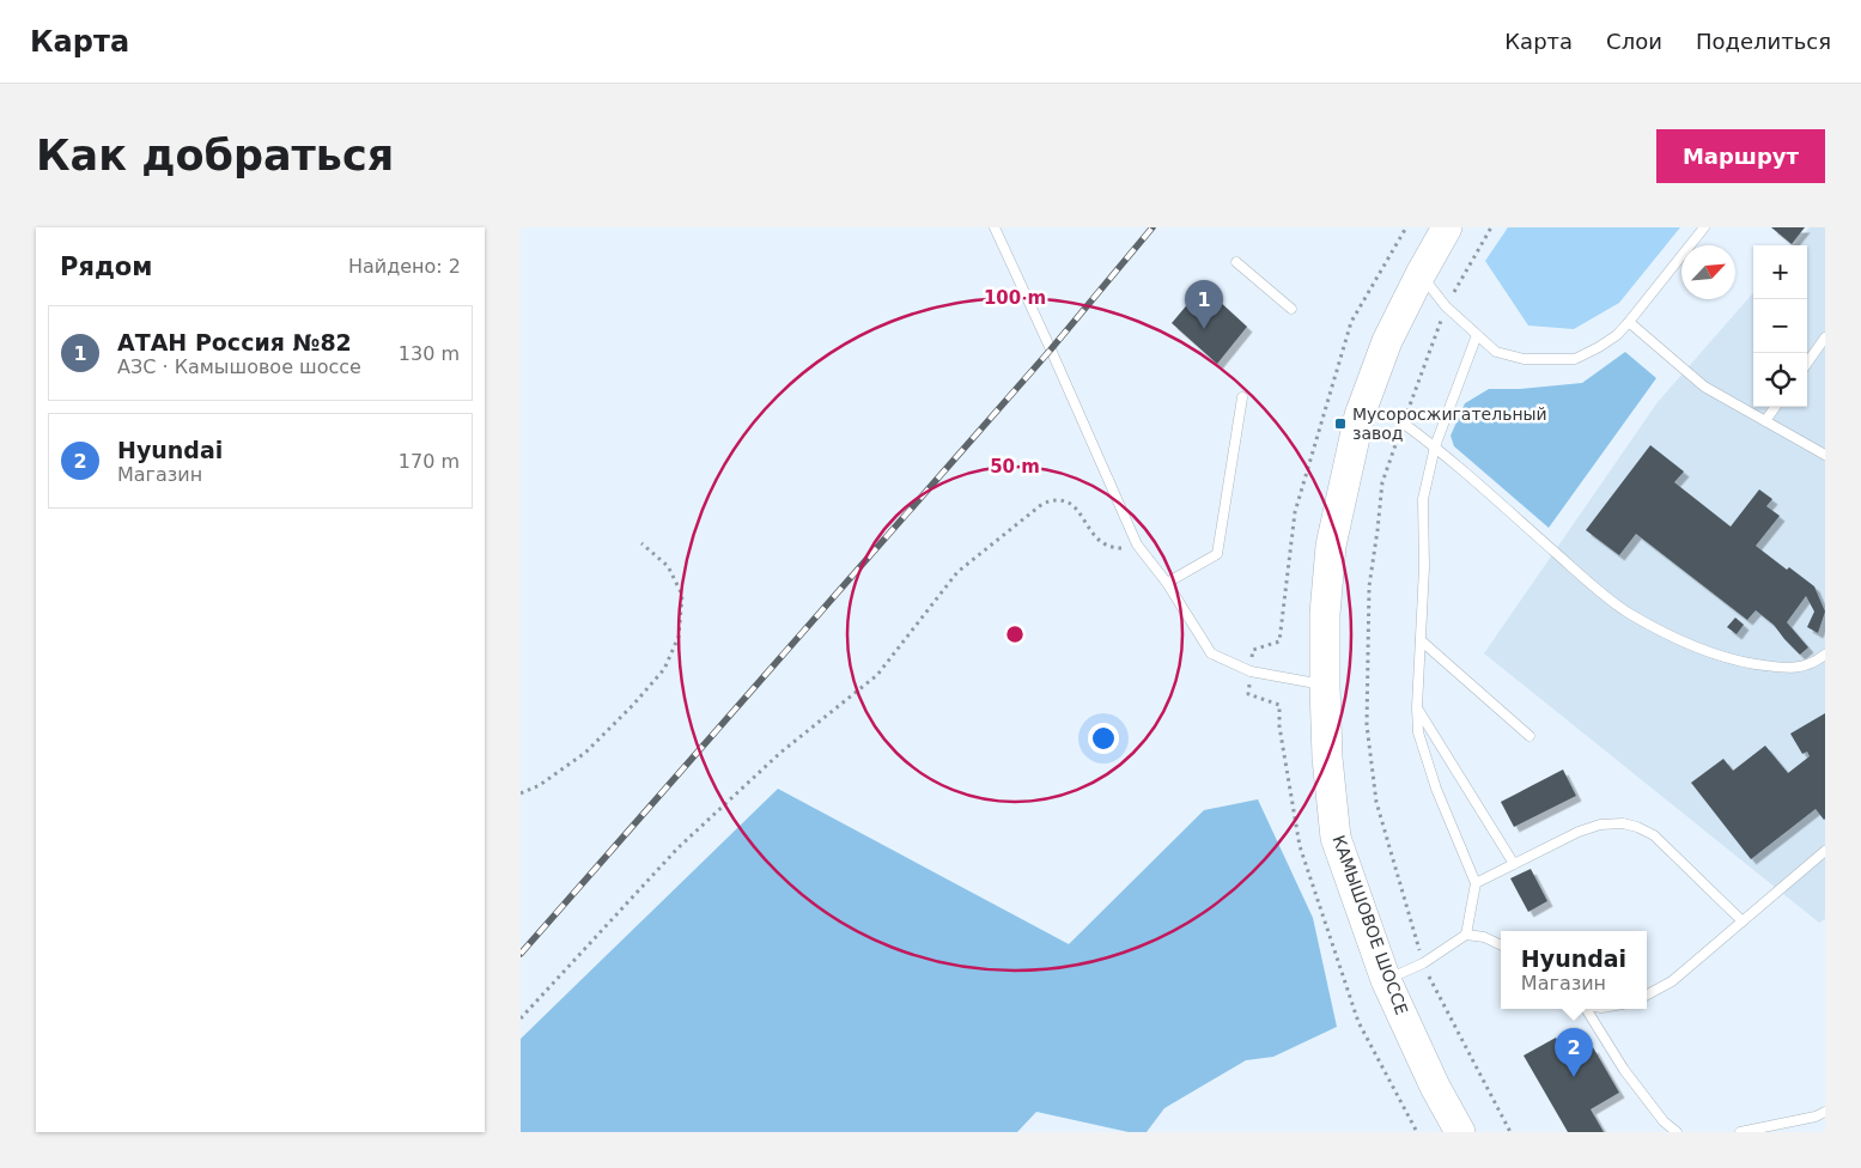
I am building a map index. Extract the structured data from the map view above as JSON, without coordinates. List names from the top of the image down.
{
  "streets": {
    "main road": ["КАМЫШОВОЕ ШОССЕ"]
  },
  "places": {
    "transit": ["Мусоросжигательный завод"]
  },
  "north": "top right",
  "page": {
    "header": "Карта",
    "nav": ["Карта", "Слои", "Поделиться"],
    "buttons": "Маршрут",
    "title": "Как добраться",
    "heading": ["Рядом", "Найдено: 2"],
    "map_buttons": ["+", "−"],
    "pins": ["1", "2"],
    "list": [
      {
        "mark": "1",
        "name": "АТАН Россия №82",
        "note": "АЗС · Камышовое шоссе",
        "value": "130 m"
      },
      {
        "mark": "2",
        "name": "Hyundai",
        "note": "Магазин",
        "value": "170 m"
      }
    ],
    "popup": ["Hyundai", "Магазин"]
  },
  "rings": ["100 m", "50 m"]
}
